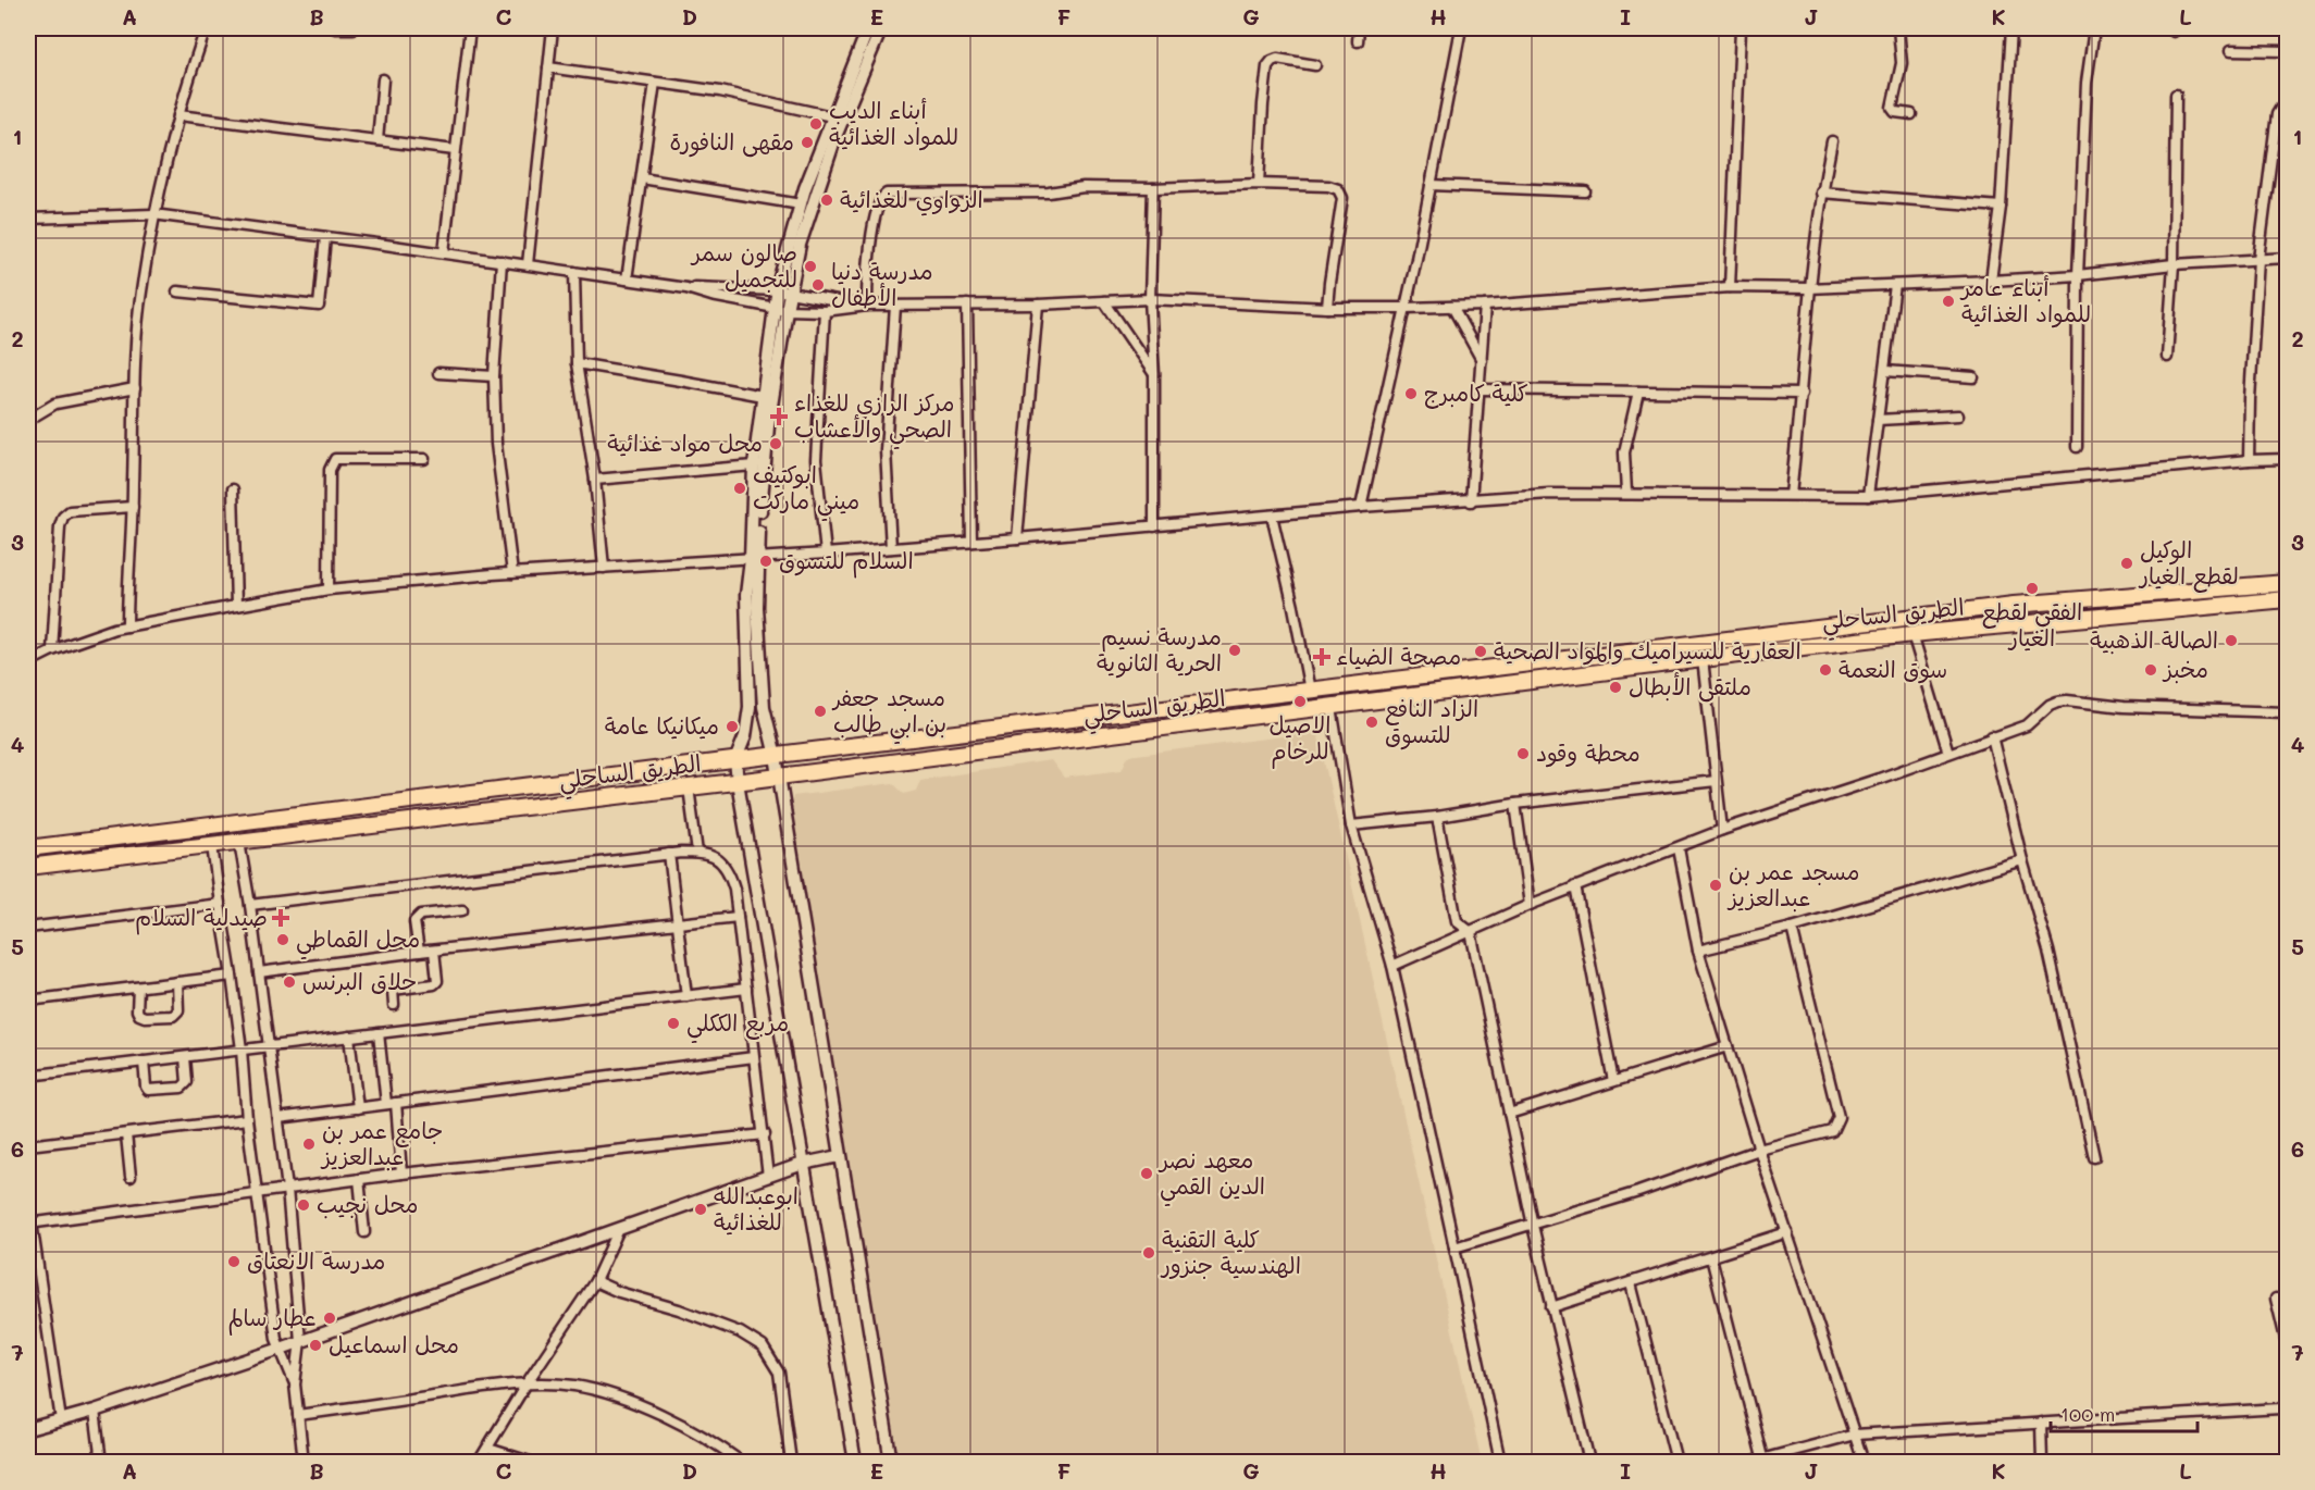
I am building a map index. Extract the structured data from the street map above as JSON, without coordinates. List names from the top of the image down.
{
  "streets": {
    "highway": ["الطريق الساحلي"]
  },
  "places": {
    "other": [
      "أبناء الديب للمواد الغذائية",
      "مقهى النافورة",
      "الزواوي للغذائية",
      "صالون سمر للتجميل",
      "مدرسة دنيا الأطفال",
      "أبناء عامر للمواد الغذائية",
      "كلية كامبرج",
      "محل مواد غذائية",
      "ابوكتيف ميني ماركت",
      "السلام للتسوق",
      "الوكيل لقطع الغيار",
      "الفقي لقطع الغيار",
      "الصالة الذهبية",
      "مدرسة نسيم الحرية الثانوية",
      "العقارية للسيراميك والمواد الصحية",
      "سوق النعمة",
      "مخبز",
      "ملتقى الأبطال",
      "الاصيل للرخام",
      "مسجد جعفر بن ابي طالب",
      "الزاد النافع للتسوق",
      "ميكانيكا عامة",
      "محطة وقود",
      "مسجد عمر بن عبدالعزيز",
      "محل القماطي",
      "حلاق البرنس",
      "مربع الككلي",
      "جامع عمر بن عبدالعزيز",
      "معهد نصر الدين القمي",
      "محل نجيب",
      "ابوعبدالله للغذائية",
      "كلية التقنية الهندسية جنزور",
      "مدرسة الانعتاق",
      "عطار سالم",
      "محل اسماعيل"
    ],
    "health": ["مركز الرازي للغذاء الصحي والأعشاب", "مصحة الضياء", "صيدلية السلام"]
  },
  "scale_bar": "100 m",
  "grid": {
    "columns": [
      "A",
      "B",
      "C",
      "D",
      "E",
      "F",
      "G",
      "H",
      "I",
      "J",
      "K",
      "L"
    ],
    "rows": [
      "1",
      "2",
      "3",
      "4",
      "5",
      "6",
      "7"
    ]
  }
}
